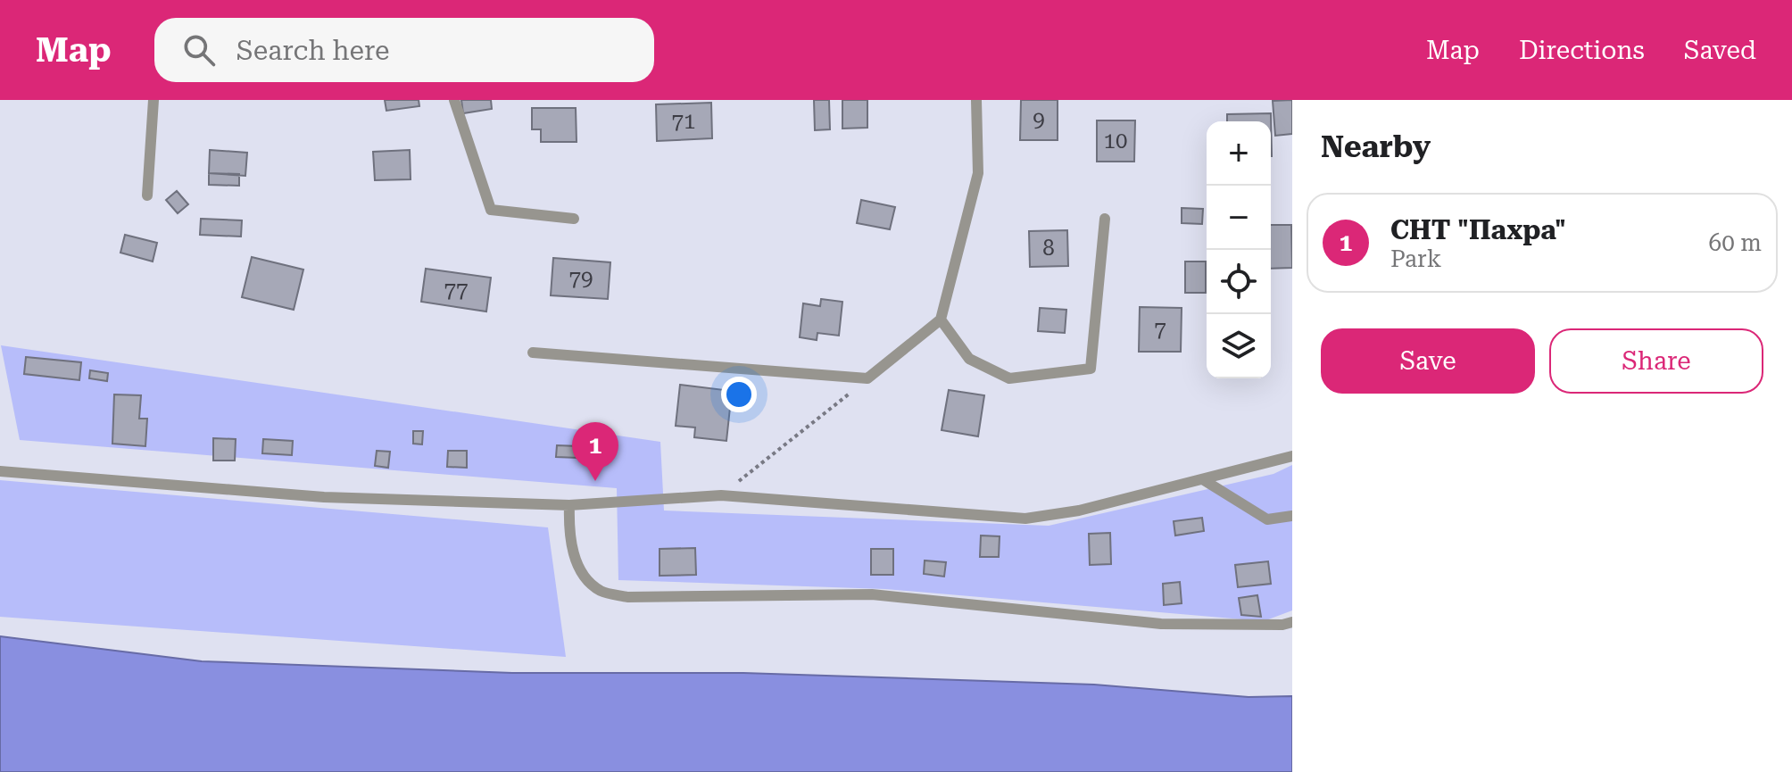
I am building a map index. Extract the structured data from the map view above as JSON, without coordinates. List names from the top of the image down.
{
  "house_numbers": [
    "9",
    "71",
    "10",
    "8",
    "79",
    "77",
    "7"
  ],
  "page": {
    "header": "Map",
    "search": "Search here",
    "nav": ["Map", "Directions", "Saved"],
    "heading": "Nearby",
    "map_buttons": ["+", "−"],
    "list": [
      {
        "mark": "1",
        "name": "СНТ \"Пахра\"",
        "note": "Park",
        "value": "60 m"
      }
    ],
    "buttons": ["Save", "Share"],
    "pins": "1"
  }
}
